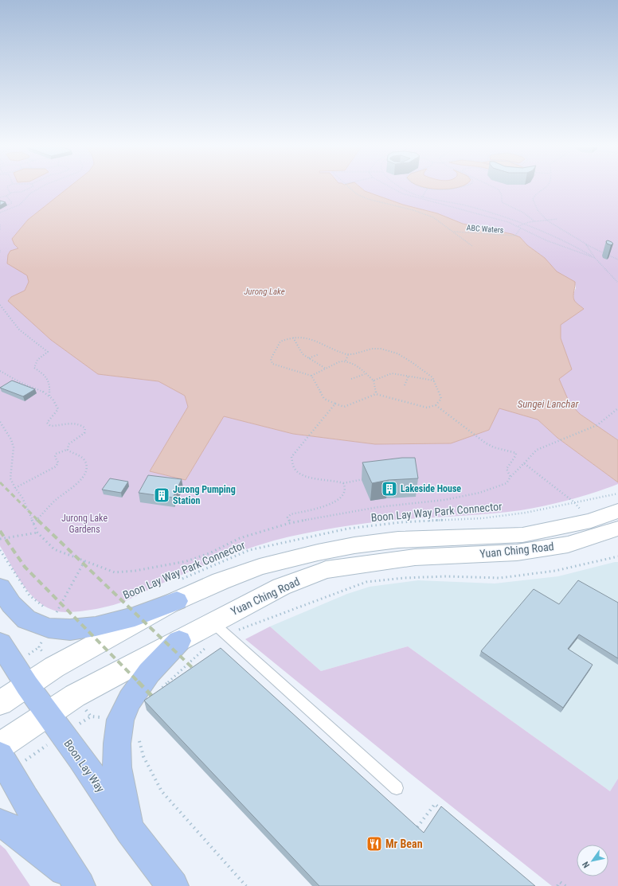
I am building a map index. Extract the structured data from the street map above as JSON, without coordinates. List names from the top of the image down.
{
  "streets": {
    "main road": ["Boon Lay Way"],
    "street": ["Yuan Ching Road"],
    "path": ["ABC Waters", "Boon Lay Way Park Connector"]
  },
  "crossings": [
    ["Boon Lay Way Park Connector", "Yuan Ching Road"],
    ["Yuan Ching Road", "Boon Lay Way"]
  ],
  "water": ["Jurong Lake", "Sungei Lanchar"],
  "parks": ["Jurong Lake Gardens"],
  "places": {
    "building": ["Lakeside House", "Jurong Pumping Station"],
    "restaurant": ["Mr Bean"]
  },
  "north": "bottom left"
}
